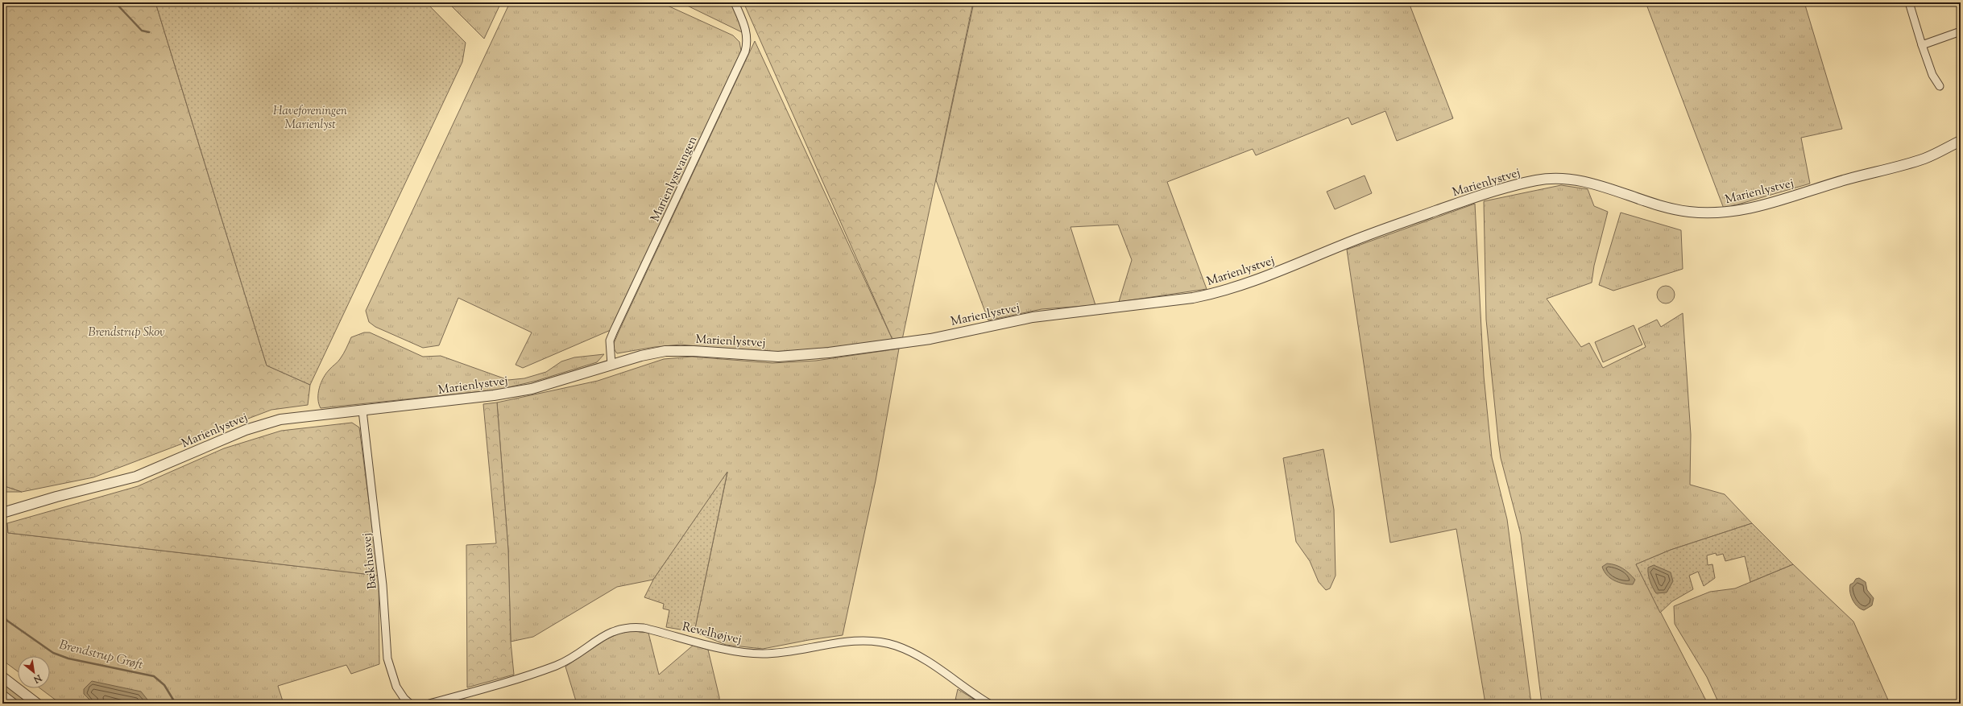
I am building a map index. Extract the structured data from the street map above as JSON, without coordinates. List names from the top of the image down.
{
  "streets": {
    "street": [
      "Marienlystvangen",
      "Marienlystvej",
      "Bækhusvej",
      "Revelhøjvej"
    ]
  },
  "crossings": [
    ["Marienlystvangen", "Marienlystvej"],
    ["Marienlystvej", "Bækhusvej"]
  ],
  "water": ["Brendstrup Grøft"],
  "parks": ["Haveforeningen Marienlyst", "Brendstrup Skov"],
  "north": "bottom right"
}
